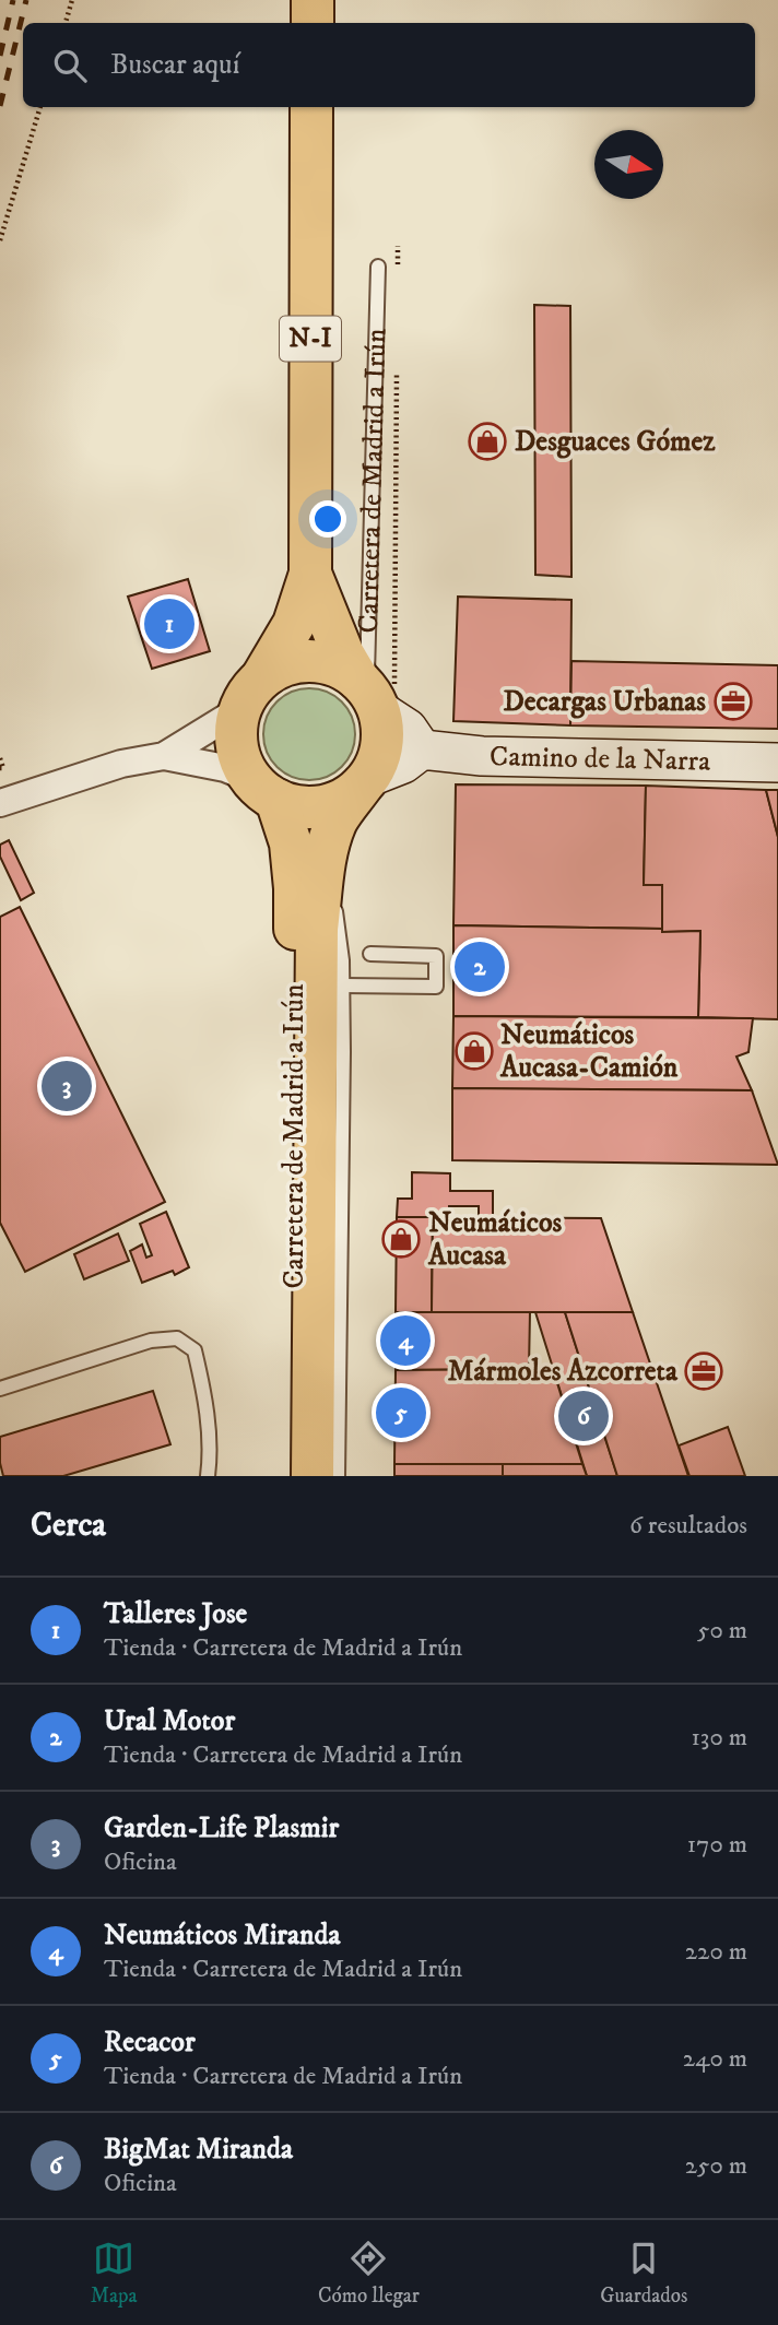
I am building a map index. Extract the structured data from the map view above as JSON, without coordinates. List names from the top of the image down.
{
  "streets": {
    "highway": ["N-I", "Carretera de Madrid a Irún"],
    "street": ["Camino de la Narra"]
  },
  "crossings": [
    ["N-I", "Carretera de Madrid a Irún"]
  ],
  "places": {
    "shop": ["Desguaces Gómez", "Neumáticos Aucasa-Camión", "Neumáticos Aucasa"],
    "office": ["Decargas Urbanas", "Mármoles Azcorreta"]
  },
  "north": "right",
  "page": {
    "search": "Buscar aquí",
    "pins": [
      "1",
      "2",
      "3",
      "4",
      "5",
      "6"
    ],
    "heading": ["Cerca", "6 resultados"],
    "list": [
      {
        "mark": "1",
        "name": "Talleres Jose",
        "note": "Tienda · Carretera de Madrid a Irún",
        "value": "50 m"
      },
      {
        "mark": "2",
        "name": "Ural Motor",
        "note": "Tienda · Carretera de Madrid a Irún",
        "value": "130 m"
      },
      {
        "mark": "3",
        "name": "Garden-Life Plasmir",
        "note": "Oficina",
        "value": "170 m"
      },
      {
        "mark": "4",
        "name": "Neumáticos Miranda",
        "note": "Tienda · Carretera de Madrid a Irún",
        "value": "220 m"
      },
      {
        "mark": "5",
        "name": "Recacor",
        "note": "Tienda · Carretera de Madrid a Irún",
        "value": "240 m"
      },
      {
        "mark": "6",
        "name": "BigMat Miranda",
        "note": "Oficina",
        "value": "250 m"
      }
    ],
    "nav": ["Mapa", "Cómo llegar", "Guardados"]
  }
}
